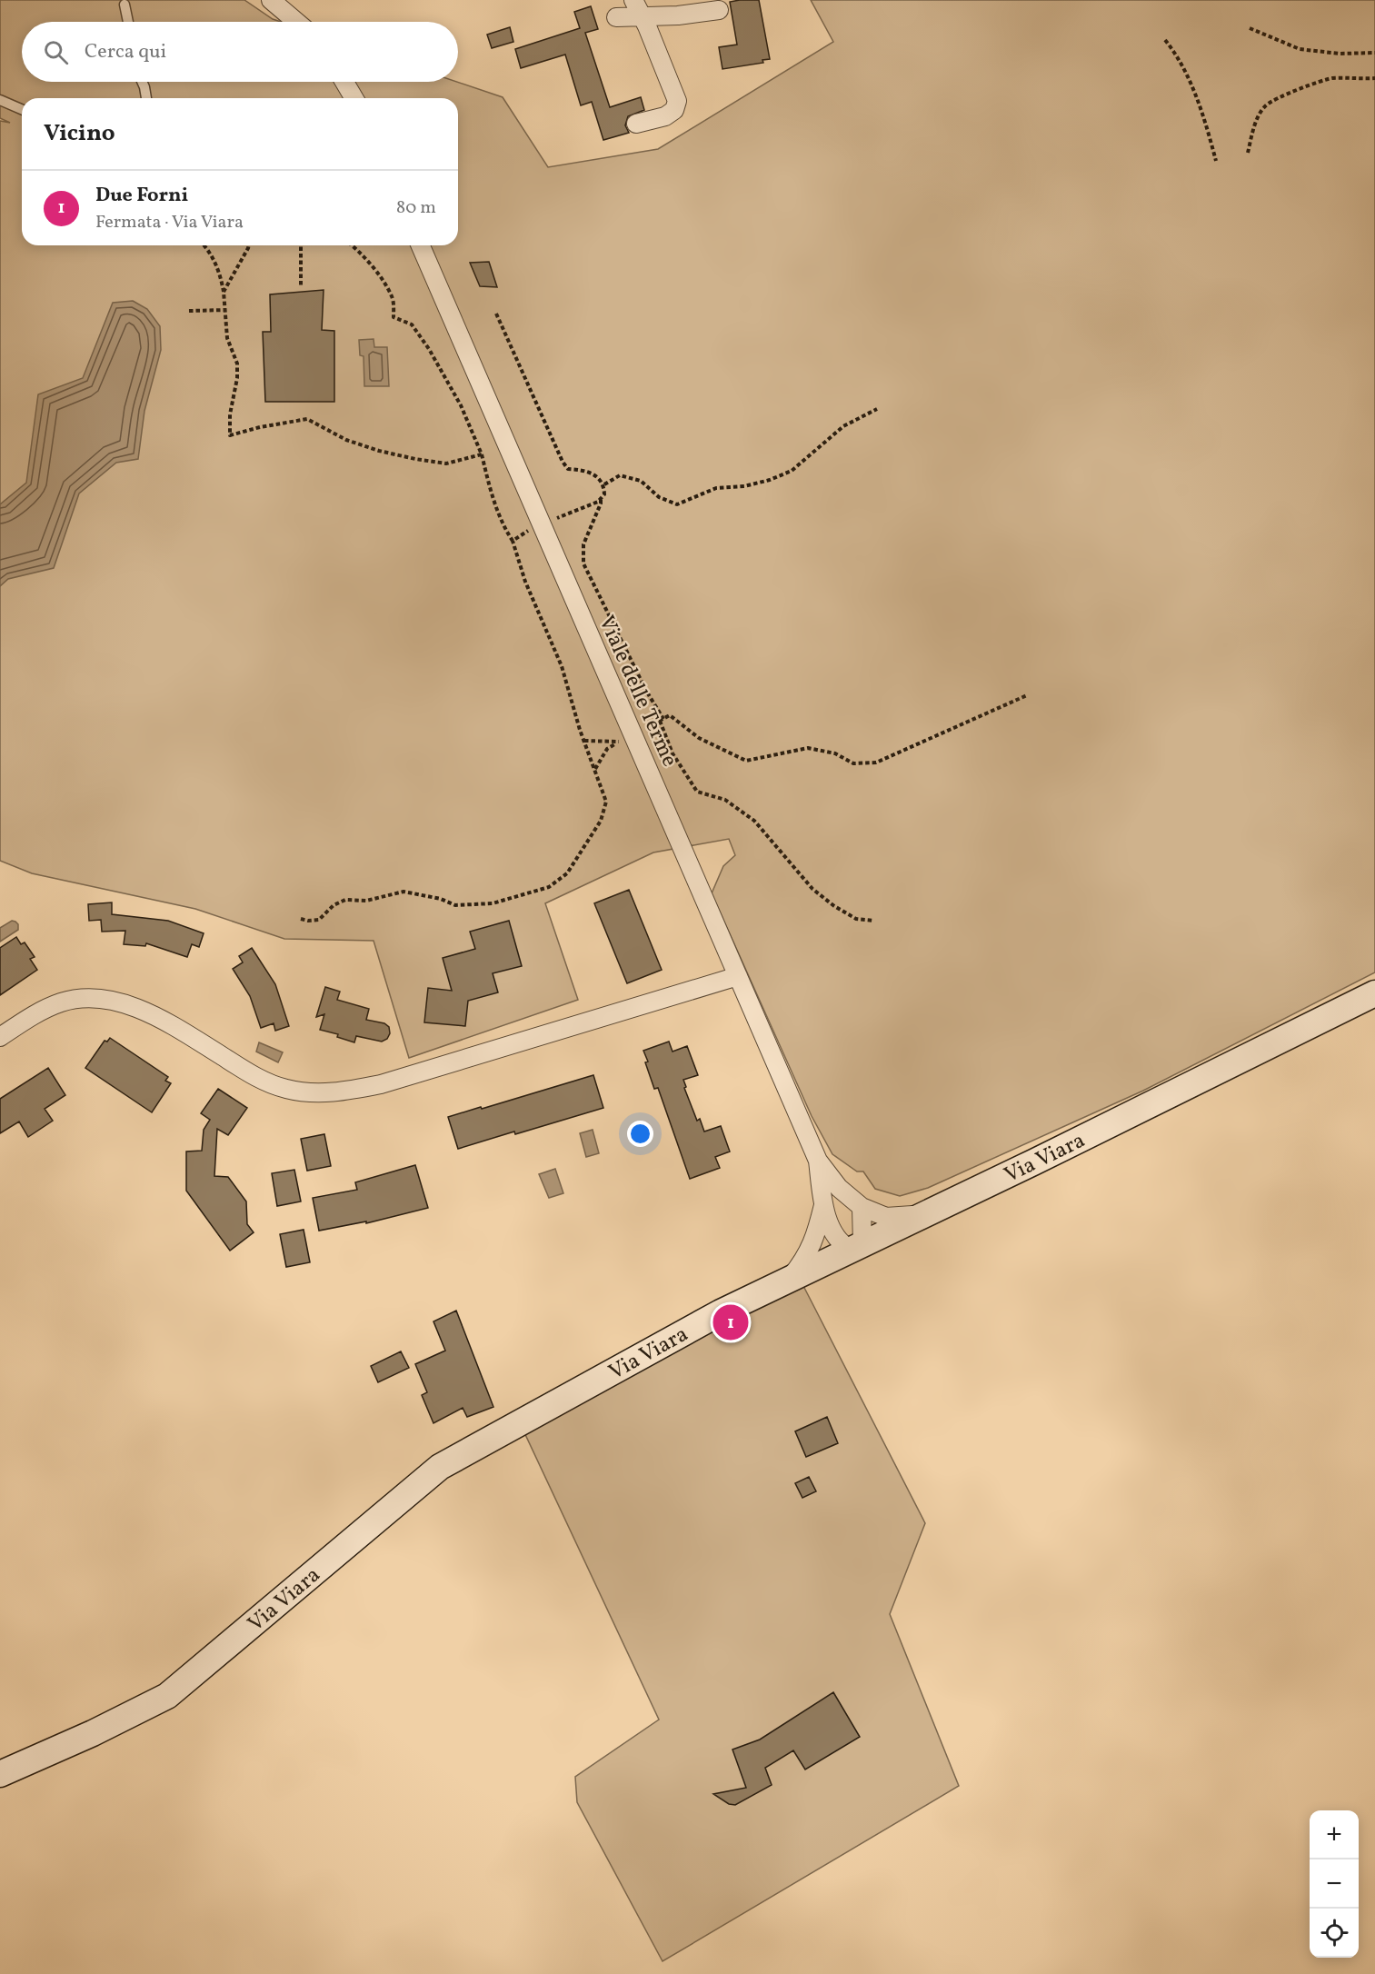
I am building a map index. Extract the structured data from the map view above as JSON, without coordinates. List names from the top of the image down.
{
  "streets": {
    "main road": ["Via Viara"],
    "street": ["Viale delle Terme"]
  },
  "crossings": [
    ["Viale delle Terme", "Via Viara"]
  ],
  "page": {
    "search": "Cerca qui",
    "heading": "Vicino",
    "list": [
      {
        "mark": "1",
        "name": "Due Forni",
        "note": "Fermata · Via Viara",
        "value": "80 m"
      }
    ],
    "pins": "1",
    "map_buttons": ["+", "−"]
  }
}
